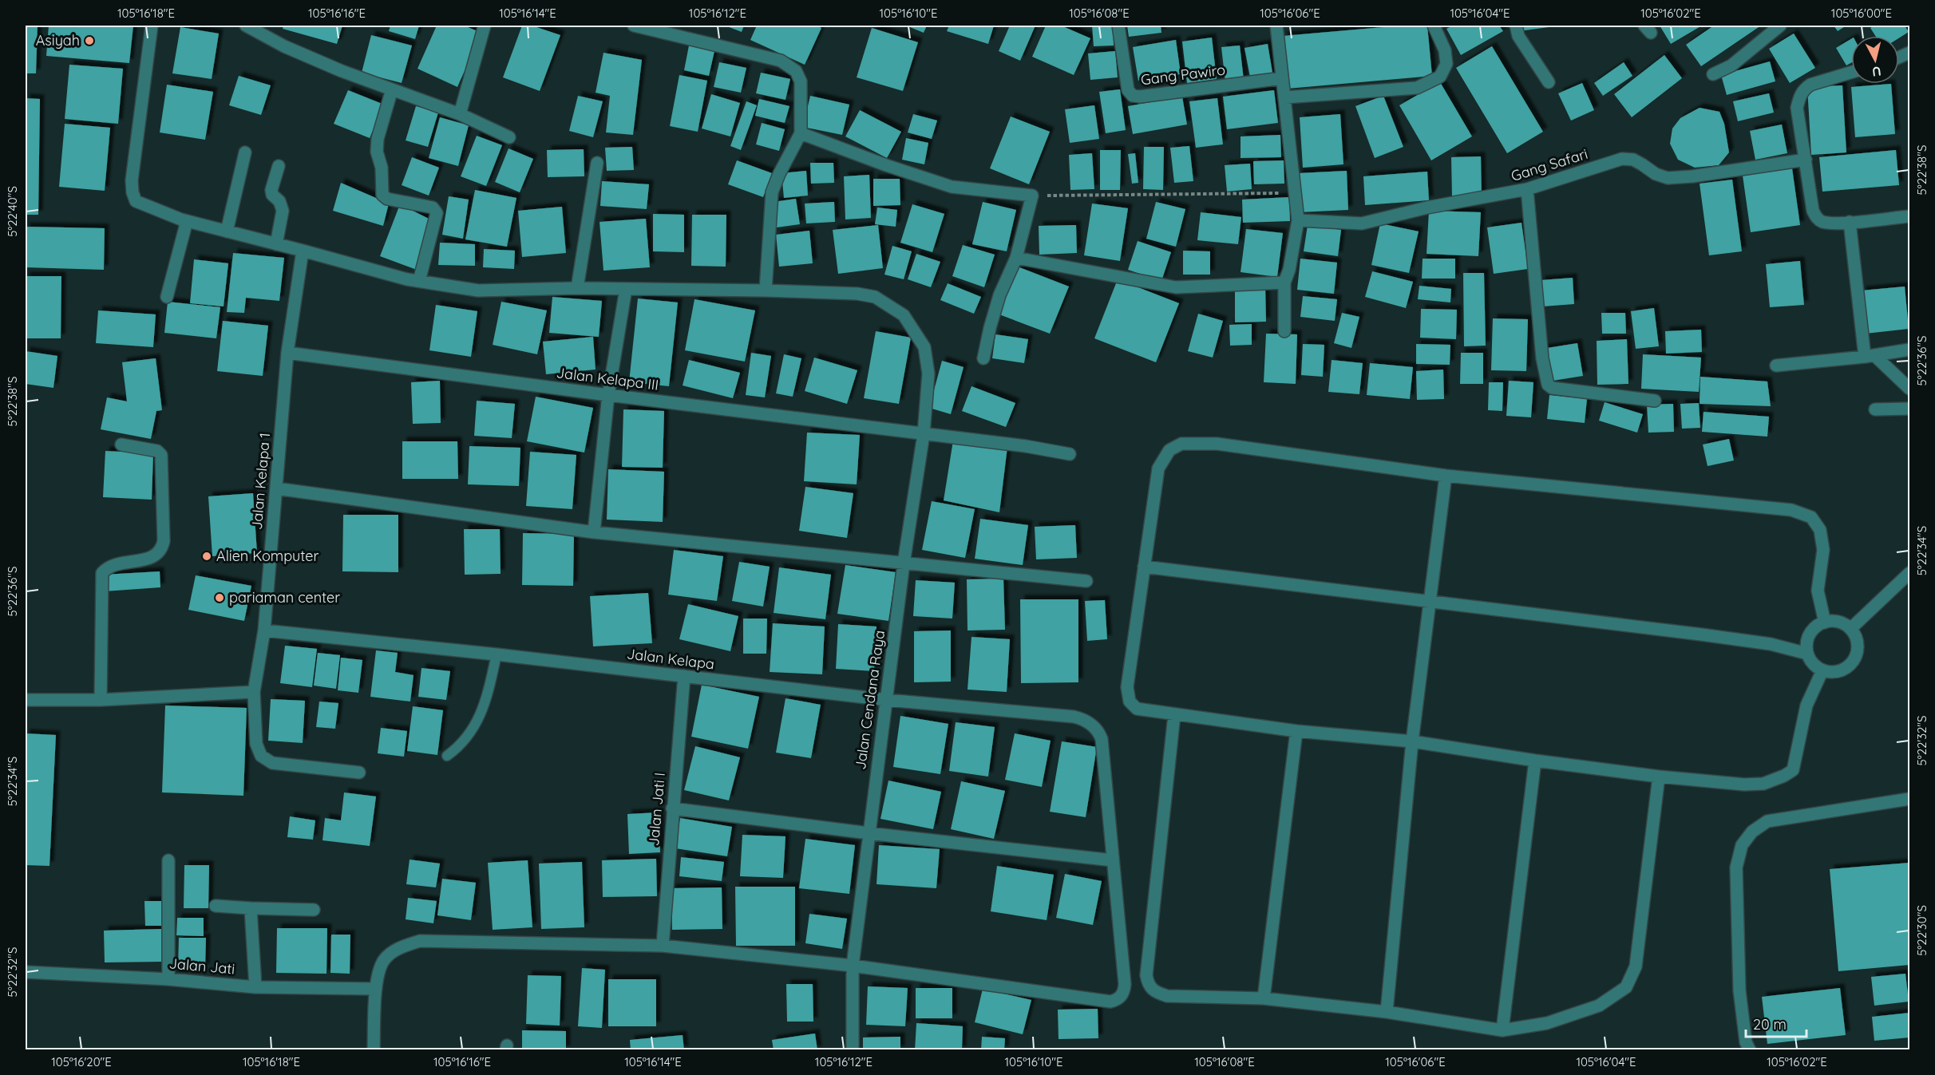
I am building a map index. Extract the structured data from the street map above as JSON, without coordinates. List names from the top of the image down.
{
  "streets": {
    "street": [
      "Gang Pawiro",
      "Gang Safari",
      "Jalan Kelapa III",
      "Jalan Kelapa 1",
      "Jalan Kelapa",
      "Jalan Cendana Raya",
      "Jalan Jati I",
      "Jalan Jati"
    ]
  },
  "crossings": [
    ["Jalan Kelapa III", "Jalan Kelapa 1"],
    ["Jalan Kelapa III", "Jalan Cendana Raya"],
    ["Jalan Kelapa 1", "Jalan Kelapa"],
    ["Jalan Kelapa", "Jalan Cendana Raya"],
    ["Jalan Kelapa", "Jalan Jati I"]
  ],
  "places": ["Asiyah", "Alien Komputer", "pariaman center"],
  "scale_bar": "20 m",
  "north": "bottom",
  "coordinates": [
    "105°16'18\"E",
    "105°16'16\"E",
    "105°16'14\"E",
    "105°16'12\"E",
    "105°16'10\"E",
    "105°16'08\"E",
    "105°16'06\"E",
    "105°16'04\"E",
    "105°16'02\"E",
    "105°16'00\"E",
    "5°22'38\"S",
    "5°22'40\"S",
    "5°22'36\"S",
    "5°22'34\"S",
    "5°22'32\"S",
    "5°22'30\"S",
    "105°16'20\"E"
  ]
}
